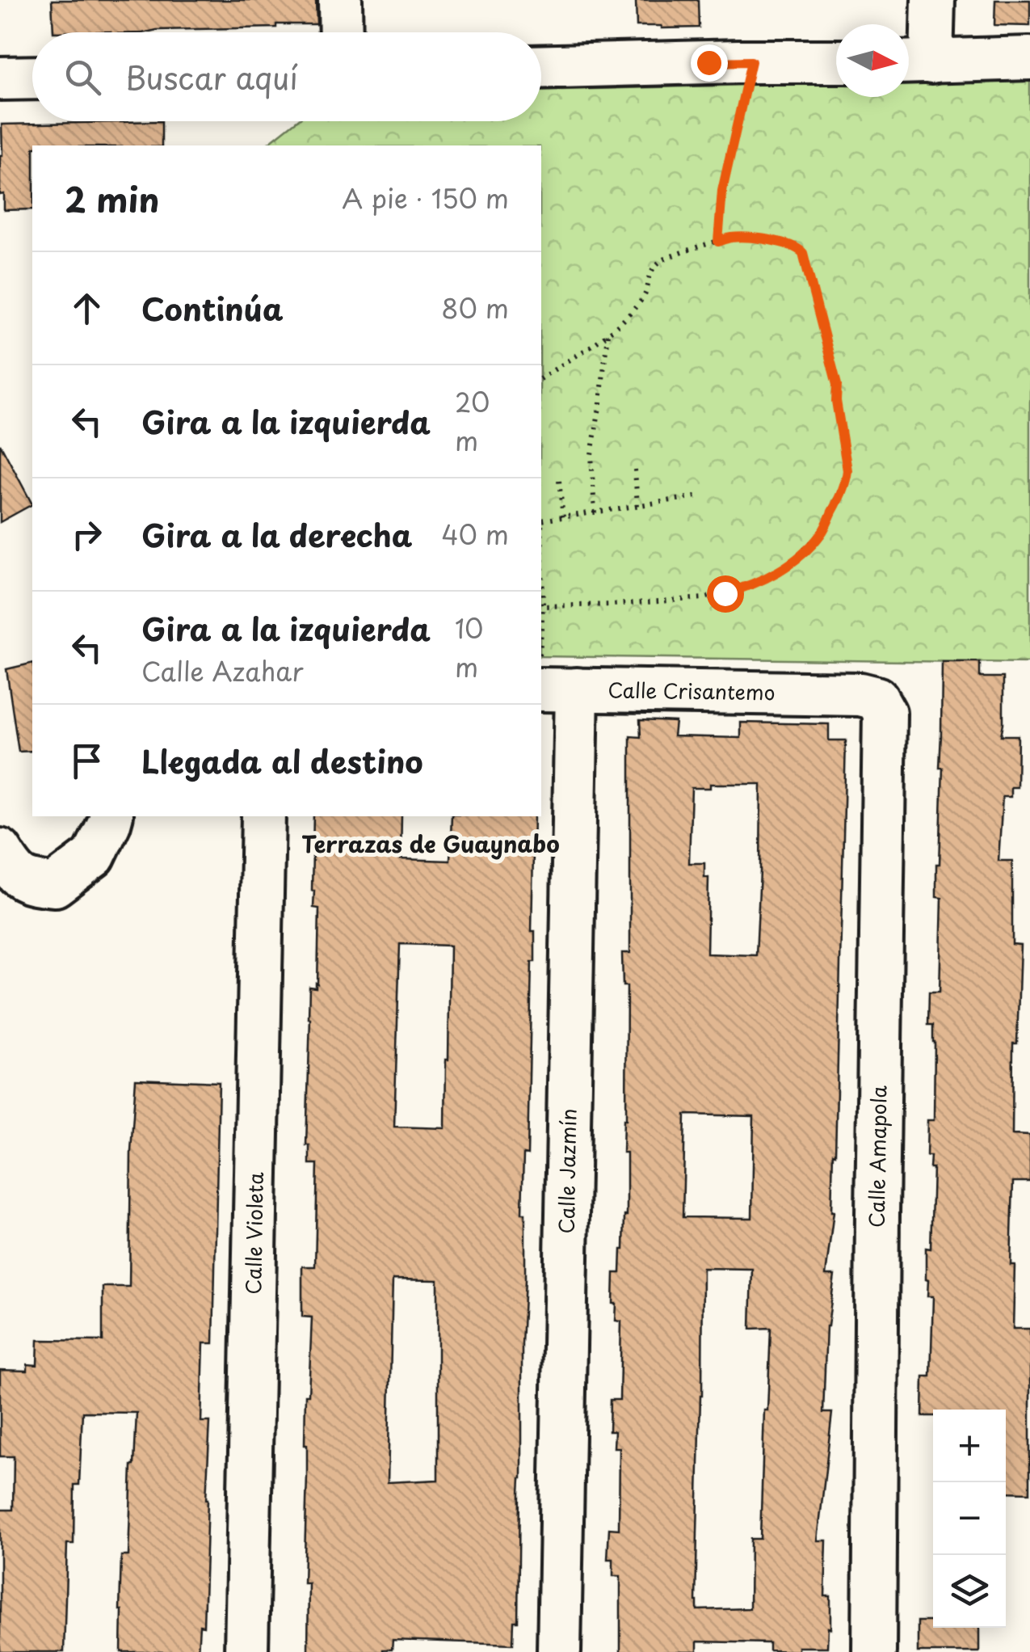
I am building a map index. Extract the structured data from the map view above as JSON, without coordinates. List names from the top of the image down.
{
  "streets": {
    "street": [
      "Calle Crisantemo",
      "Calle Amapola",
      "Calle Jazmín",
      "Calle Violeta"
    ]
  },
  "crossings": [
    ["Calle Crisantemo", "Calle Amapola"],
    ["Calle Crisantemo", "Calle Jazmín"]
  ],
  "districts": ["Terrazas de Guaynabo"],
  "north": "right",
  "page": {
    "search": "Buscar aquí",
    "heading": ["2 min", "A pie · 150 m"],
    "list": [
      ["Continúa", "80 m"],
      ["Gira a la izquierda", "20 m"],
      ["Gira a la derecha", "40 m"],
      ["Gira a la izquierda", "Calle Azahar", "10 m"],
      "Llegada al destino"
    ],
    "map_buttons": ["+", "−"]
  }
}
